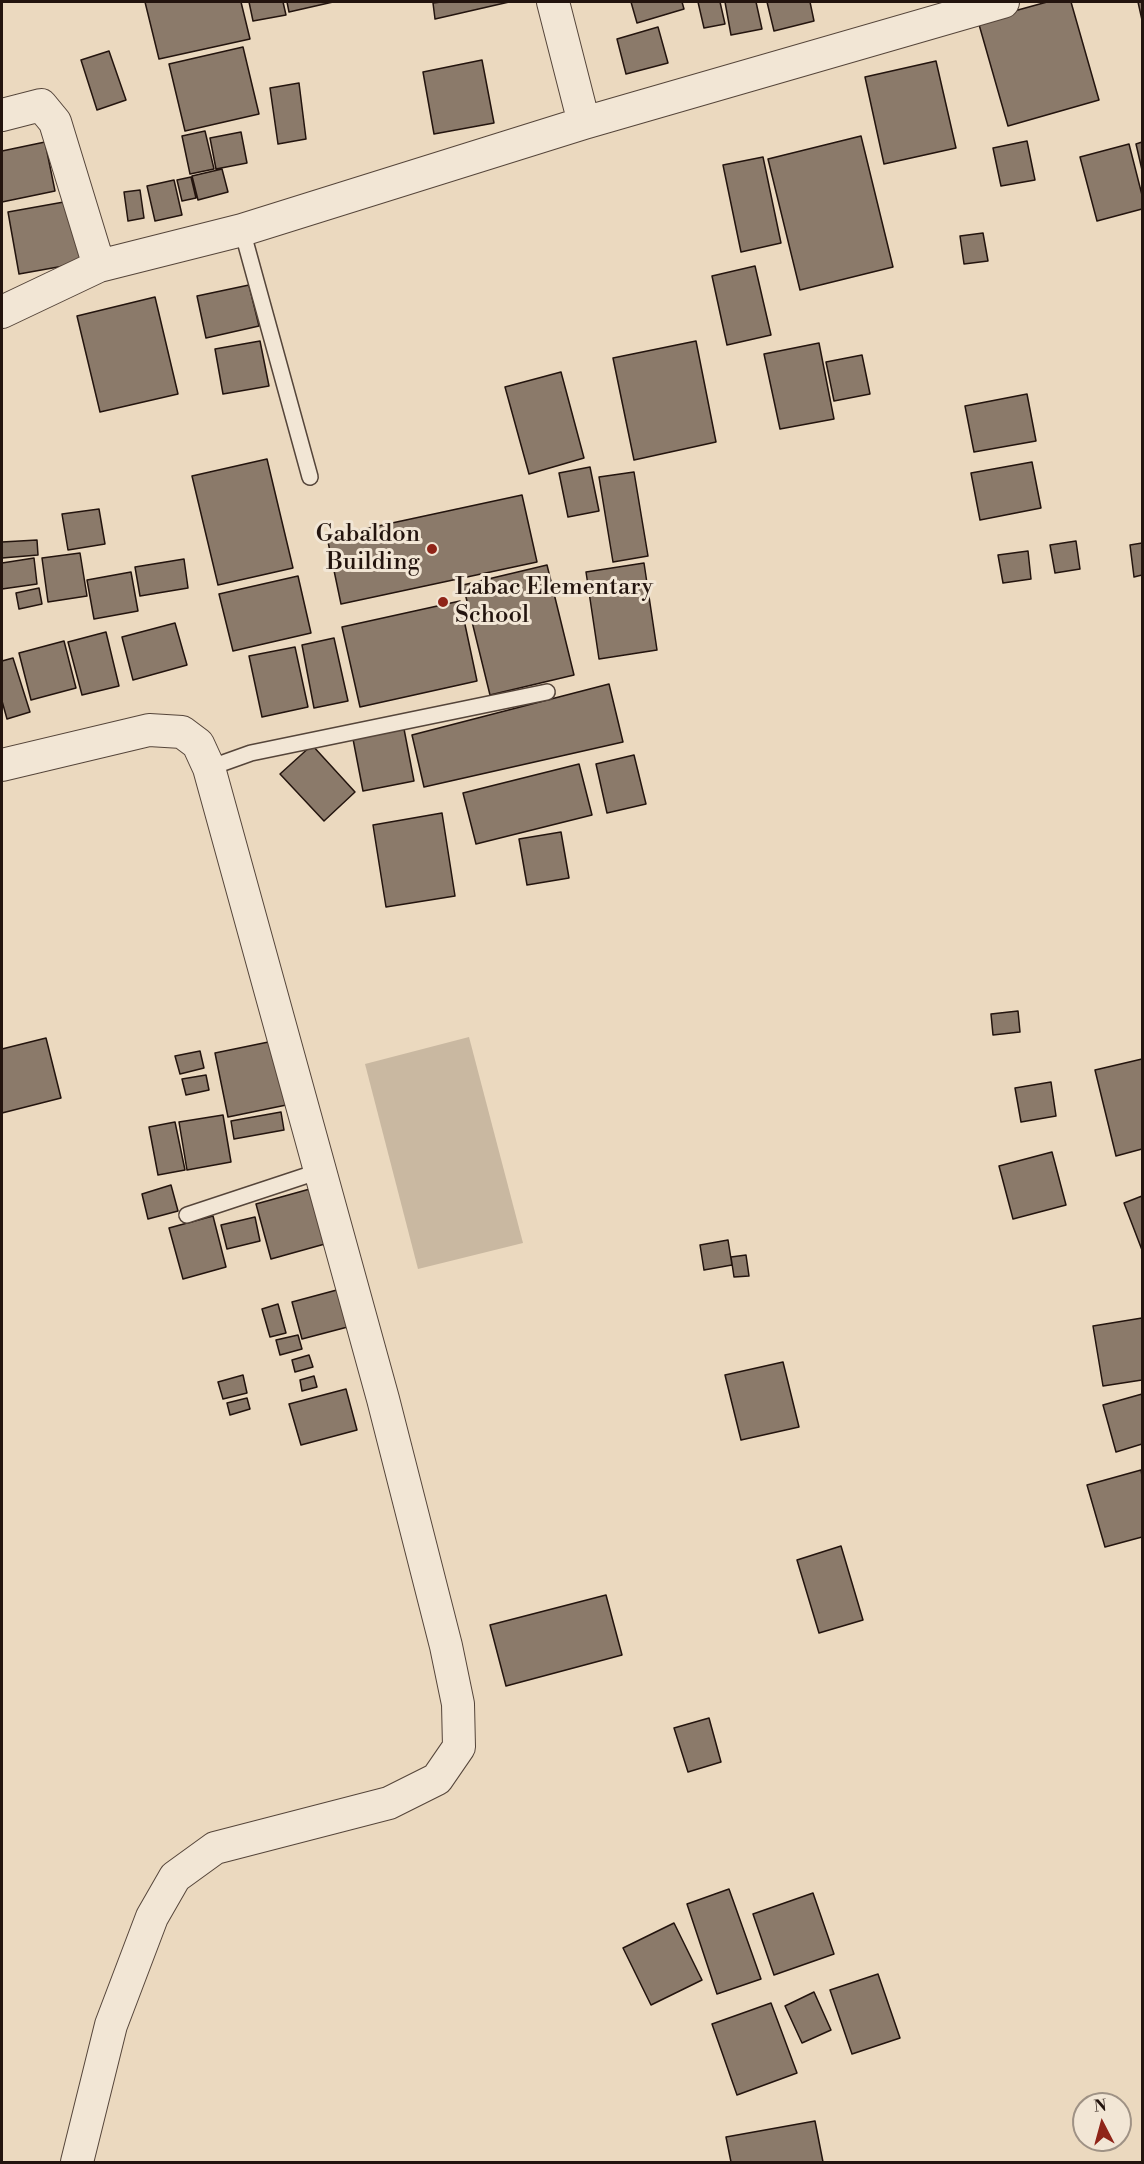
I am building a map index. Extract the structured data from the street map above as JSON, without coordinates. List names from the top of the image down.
{
  "places": ["Gabaldon Building", "Labac Elementary School"],
  "north": "top"
}
